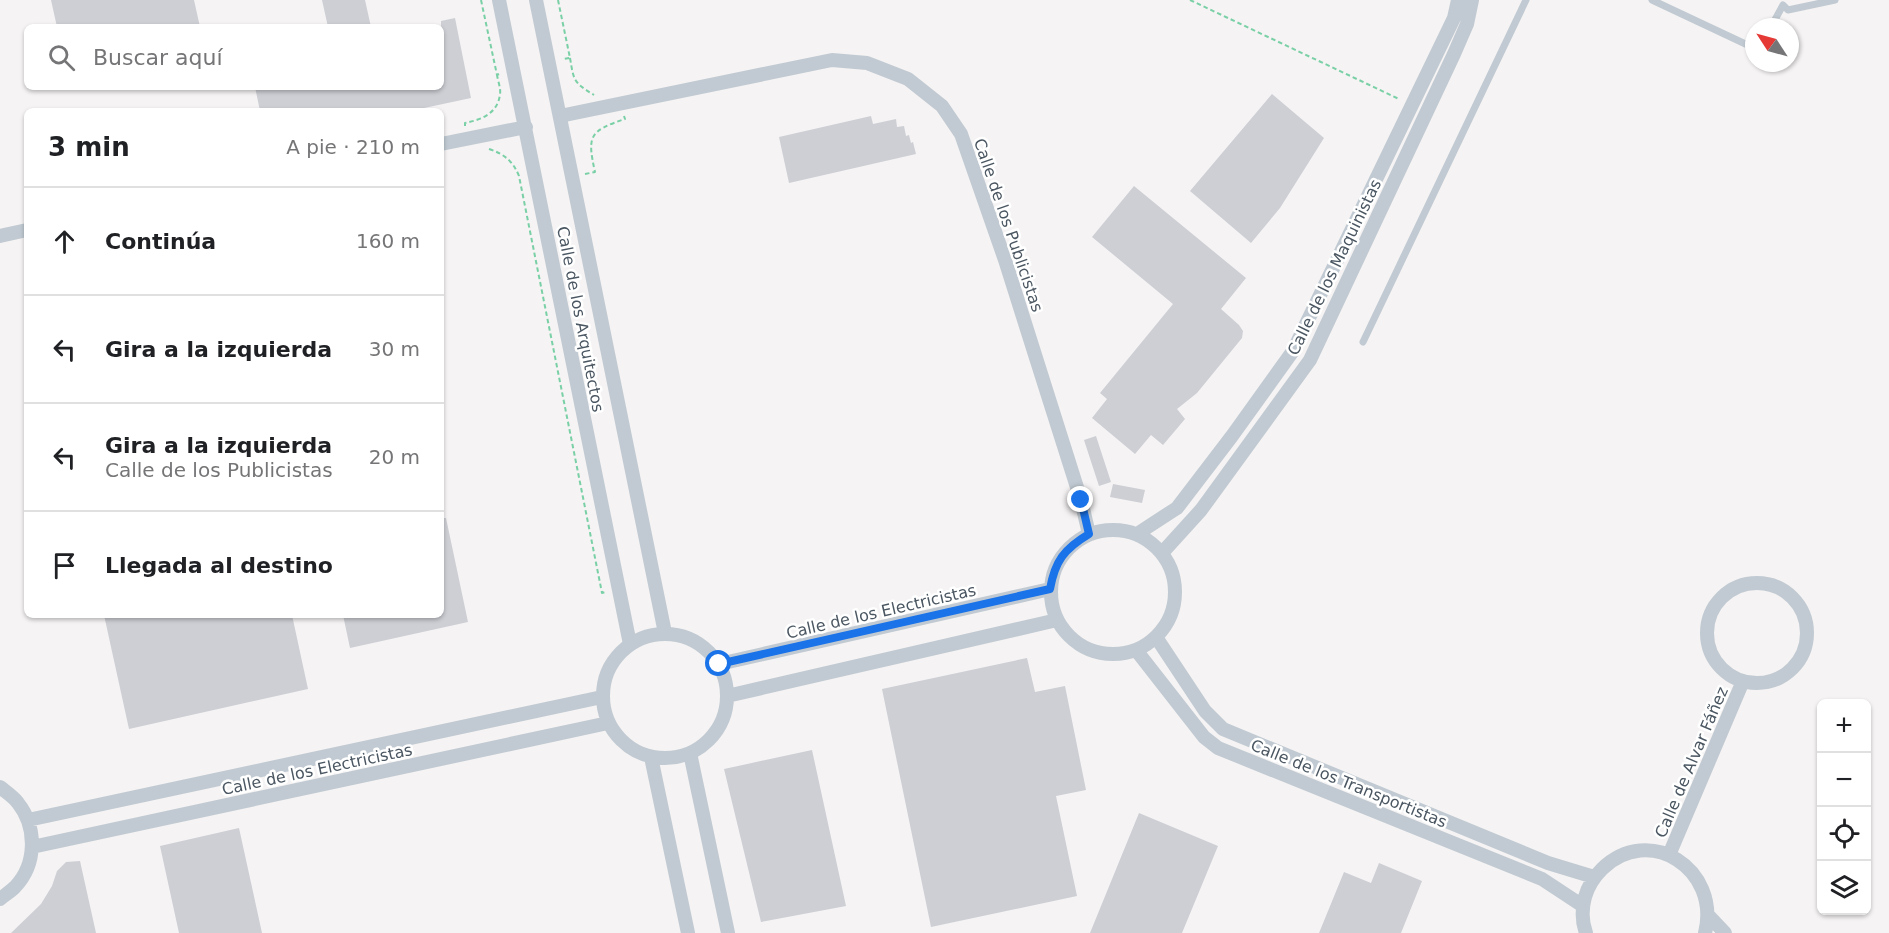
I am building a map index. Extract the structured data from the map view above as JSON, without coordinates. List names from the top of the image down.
{
  "streets": {
    "street": [
      "Calle de los Publicistas",
      "Calle de los Maquinistas",
      "Calle de los Arquitectos",
      "Calle de los Electricistas",
      "Calle de Alvar Fáñez",
      "Calle de los Transportistas"
    ]
  },
  "crossings": [
    ["Calle de los Publicistas", "Calle de los Maquinistas"],
    ["Calle de los Publicistas", "Calle de los Arquitectos"],
    ["Calle de los Publicistas", "Calle de los Electricistas"],
    ["Calle de los Publicistas", "Calle de los Transportistas"],
    ["Calle de los Maquinistas", "Calle de los Electricistas"],
    ["Calle de los Maquinistas", "Calle de los Transportistas"],
    ["Calle de los Arquitectos", "Calle de los Electricistas"],
    ["Calle de los Electricistas", "Calle de los Transportistas"]
  ],
  "north": "top left",
  "page": {
    "search": "Buscar aquí",
    "heading": ["3 min", "A pie · 210 m"],
    "list": [
      ["Continúa", "160 m"],
      ["Gira a la izquierda", "30 m"],
      ["Gira a la izquierda", "Calle de los Publicistas", "20 m"],
      "Llegada al destino"
    ],
    "map_buttons": ["+", "−"]
  }
}
